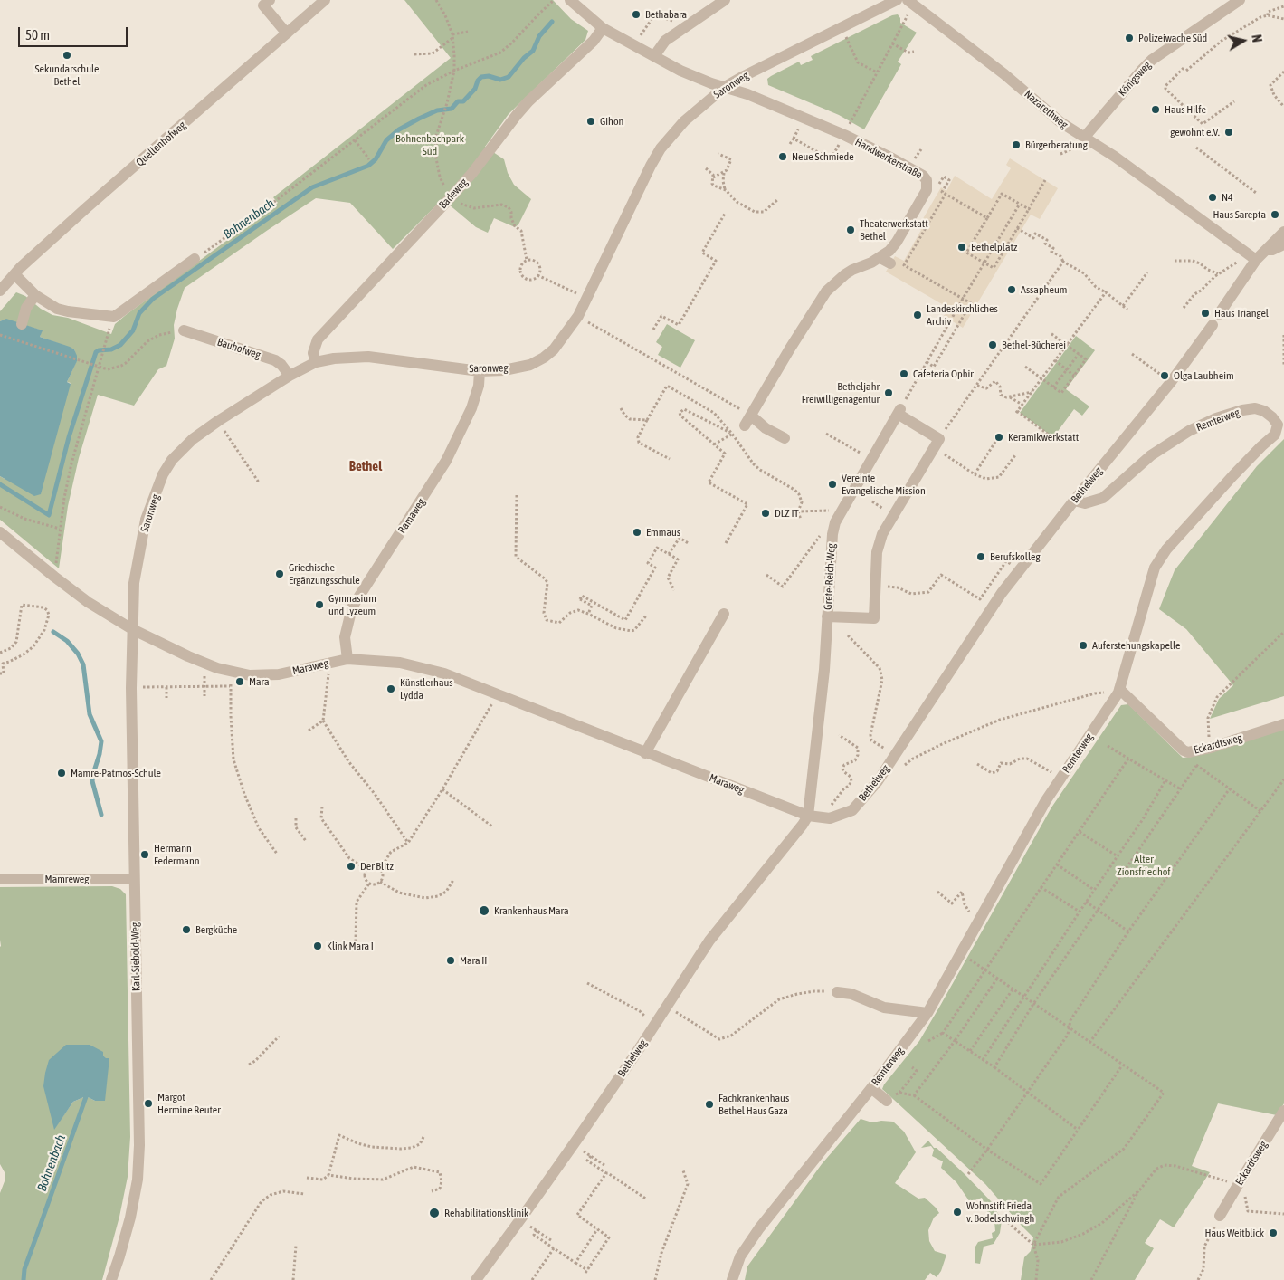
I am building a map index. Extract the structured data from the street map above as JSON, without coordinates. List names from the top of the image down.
{
  "streets": {
    "street": [
      "Königsweg",
      "Saronweg",
      "Nazarethweg",
      "Quellenhofweg",
      "Handwerkerstraße",
      "Badeweg",
      "Bauhofweg",
      "Remterweg",
      "Bethelweg",
      "Ramaweg",
      "Grete-Reich-Weg",
      "Maraweg",
      "Eckardtsweg",
      "Mamreweg",
      "Karl-Siebold-Weg"
    ]
  },
  "crossings": [
    ["Königsweg", "Nazarethweg"],
    ["Saronweg", "Handwerkerstraße"],
    ["Saronweg", "Badeweg"],
    ["Saronweg", "Bauhofweg"],
    ["Saronweg", "Ramaweg"],
    ["Saronweg", "Maraweg"],
    ["Saronweg", "Karl-Siebold-Weg"],
    ["Handwerkerstraße", "Badeweg"],
    ["Remterweg", "Bethelweg"],
    ["Remterweg", "Eckardtsweg"],
    ["Bethelweg", "Grete-Reich-Weg"],
    ["Bethelweg", "Maraweg"],
    ["Ramaweg", "Maraweg"],
    ["Grete-Reich-Weg", "Maraweg"],
    ["Maraweg", "Karl-Siebold-Weg"],
    ["Mamreweg", "Karl-Siebold-Weg"]
  ],
  "districts": ["Bethel"],
  "water": ["Bohnenbach"],
  "parks": ["Bohnenbachpark Süd", "Alter Zionsfriedhof"],
  "places": [
    "Bethabara",
    "Polizeiwache Süd",
    "Sekundarschule Bethel",
    "Haus Hilfe",
    "Gihon",
    "gewohnt e.V.",
    "Bürgerberatung",
    "Neue Schmiede",
    "N4",
    "Haus Sarepta",
    "Theaterwerkstatt Bethel",
    "Bethelplatz",
    "Assapheum",
    "Haus Triangel",
    "Landeskirchliches Archiv",
    "Bethel-Bücherei",
    "Cafeteria Ophir",
    "Olga Laubheim",
    "Betheljahr Freiwilligenagentur",
    "Keramikwerkstatt",
    "Vereinte Evangelische Mission",
    "DLZ IT",
    "Emmaus",
    "Berufskolleg",
    "Griechische Ergänzungsschule",
    "Gymnasium und Lyzeum",
    "Auferstehungskapelle",
    "Mara",
    "Künstlerhaus Lydda",
    "Mamre-Patmos-Schule",
    "Hermann Federmann",
    "Der Blitz",
    "Krankenhaus Mara",
    "Bergküche",
    "Klink Mara I",
    "Mara II",
    "Margot Hermine Reuter",
    "Fachkrankenhaus Bethel Haus Gaza",
    "Wohnstift Frieda v. Bodelschwingh",
    "Rehabilitationsklinik",
    "Haus Weitblick"
  ],
  "scale_bar": "50 m",
  "north": "right"
}
